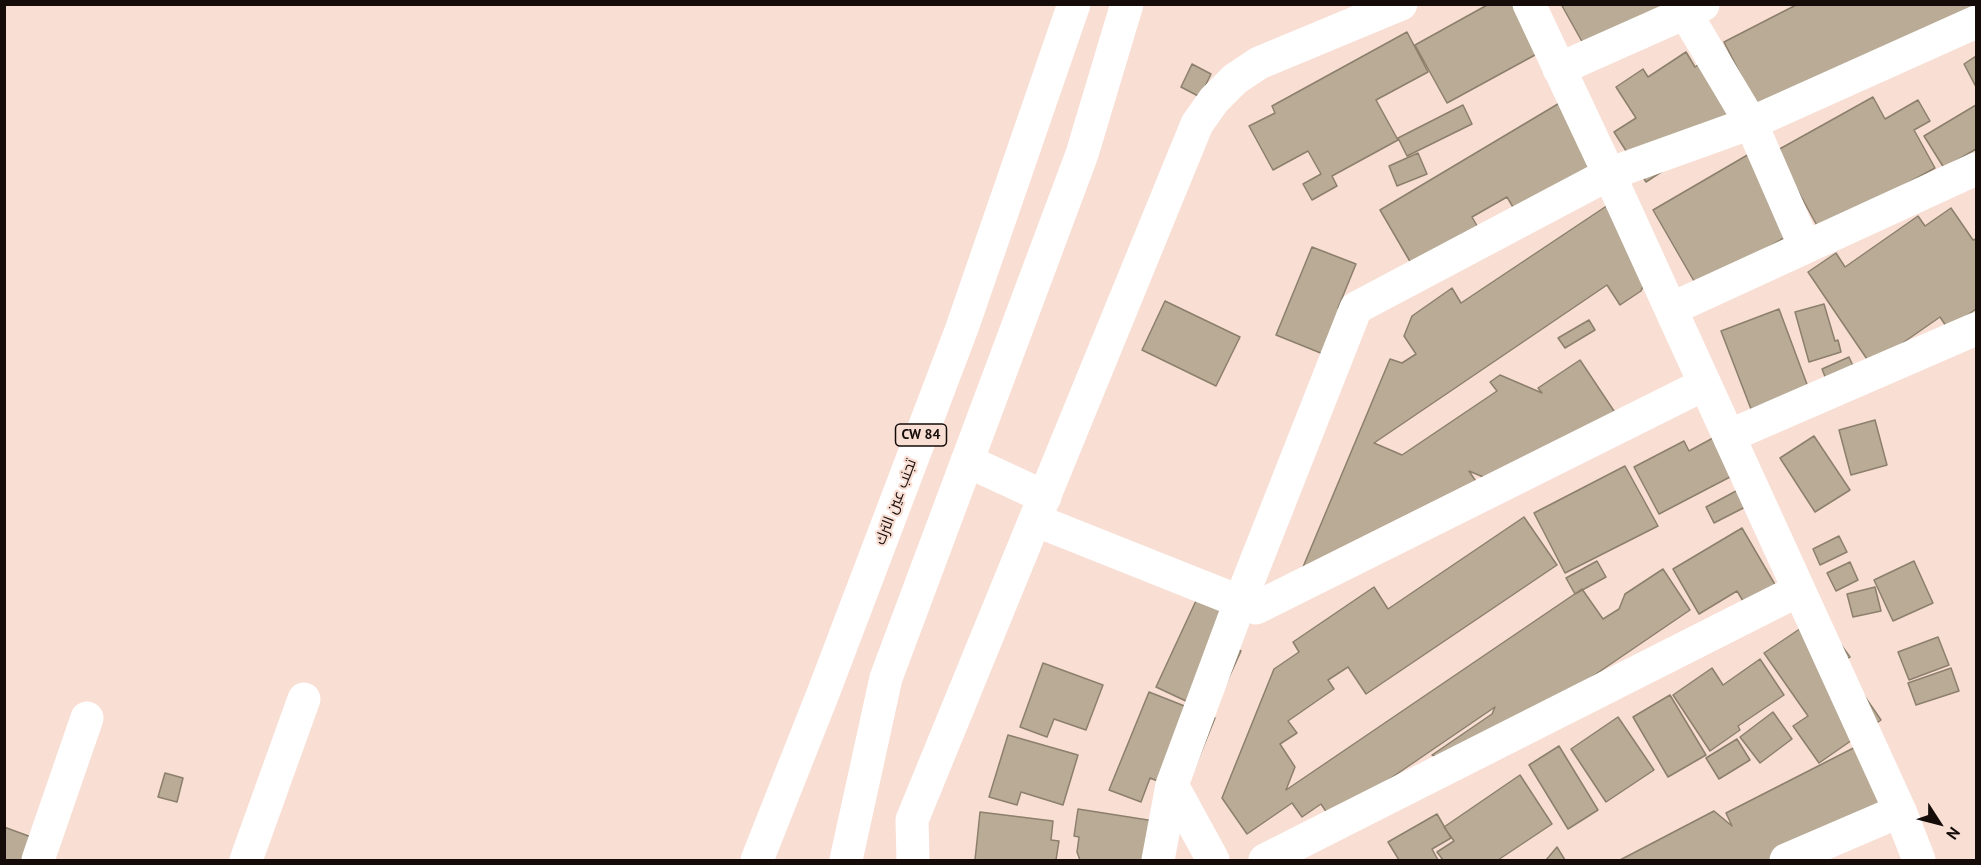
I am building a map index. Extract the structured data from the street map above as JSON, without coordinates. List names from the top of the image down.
{
  "streets": {
    "main road": ["CW 84", "تجنب عين الترك"]
  },
  "north": "bottom right"
}
